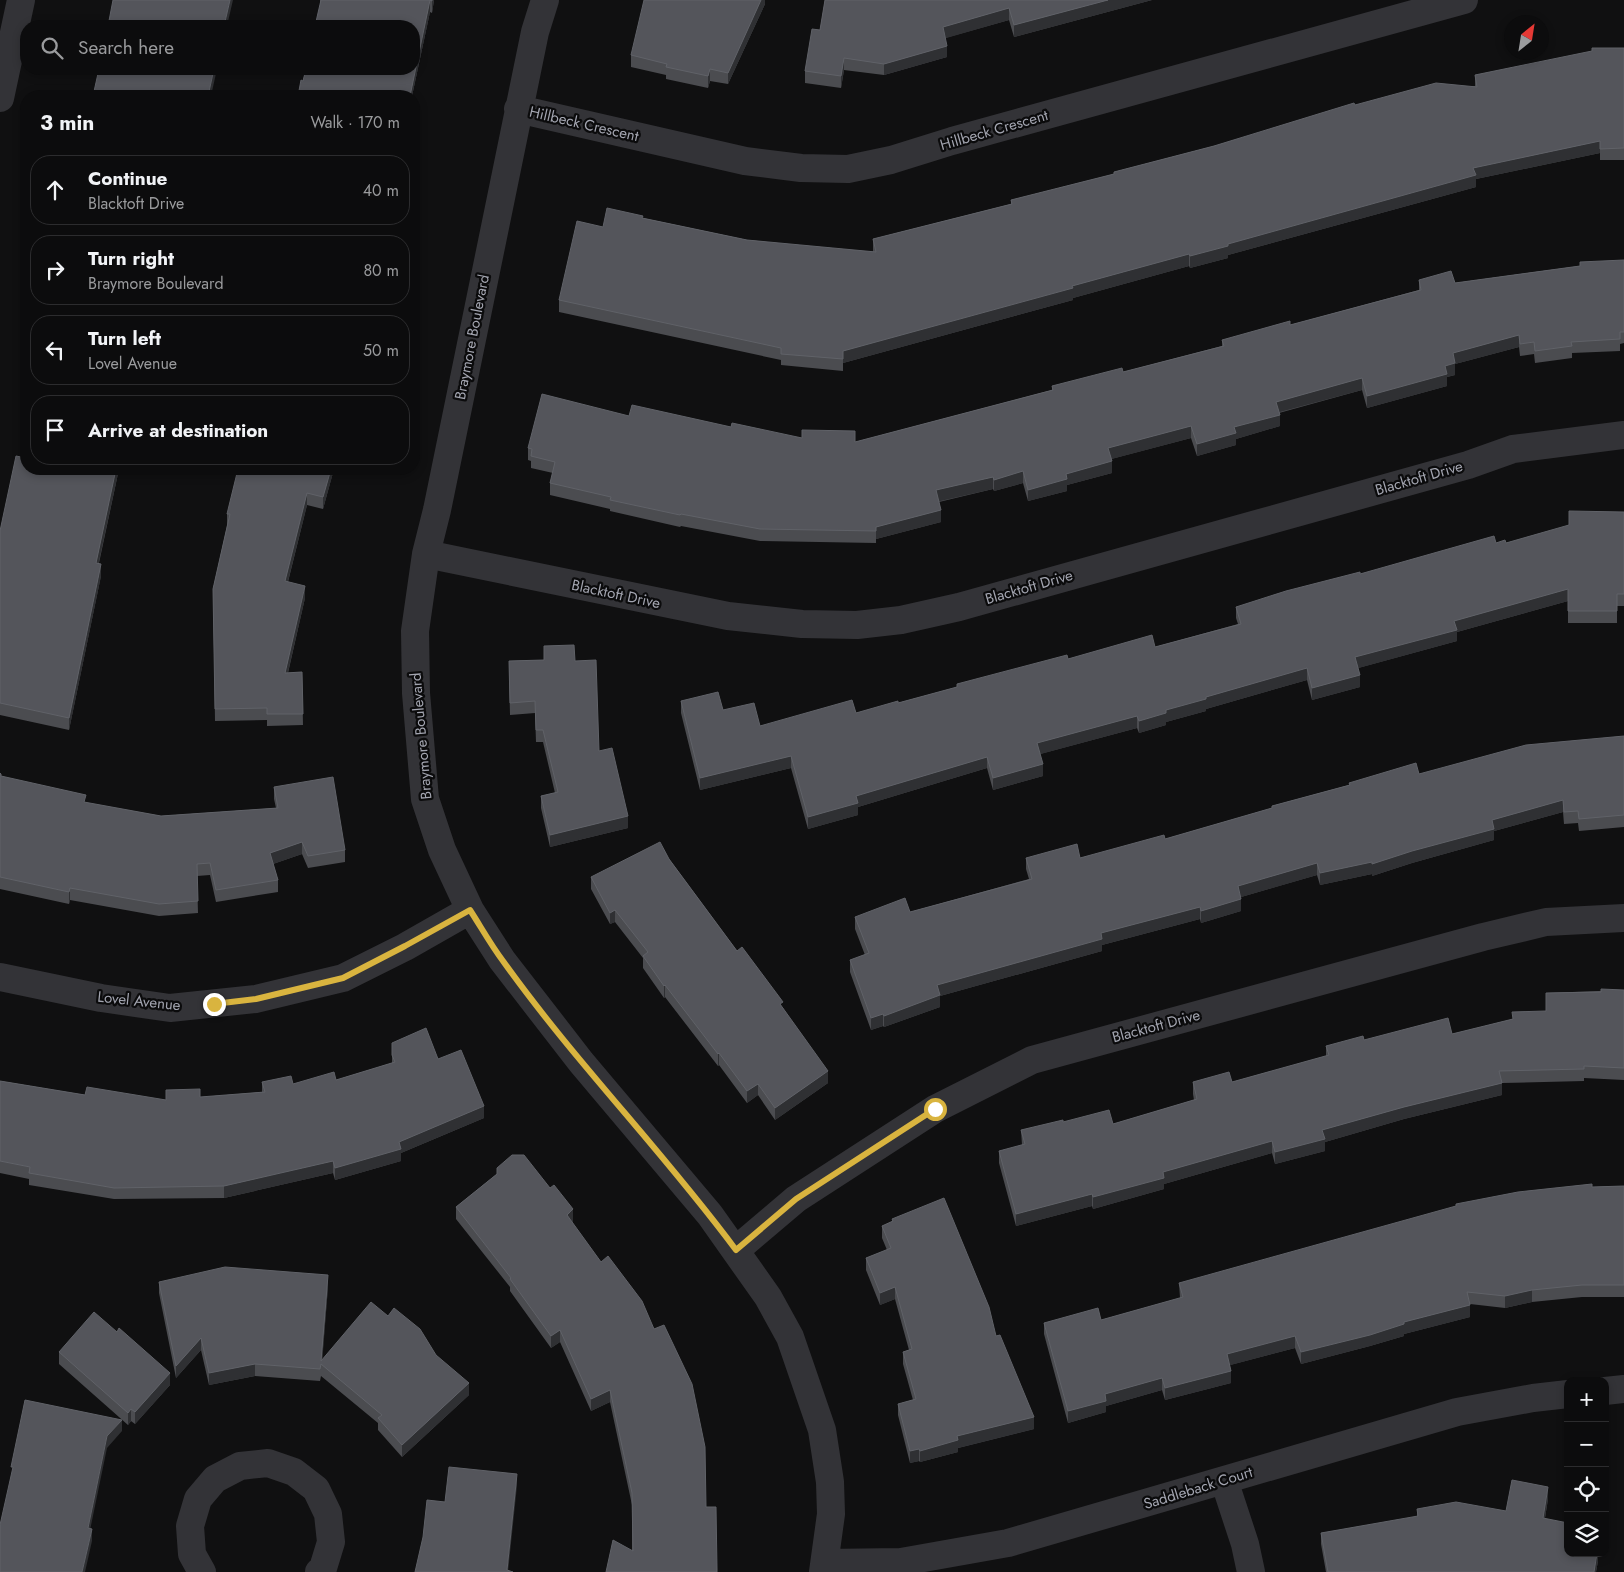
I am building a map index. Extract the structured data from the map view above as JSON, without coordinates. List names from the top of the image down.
{
  "streets": {
    "street": [
      "Hillbeck Crescent",
      "Braymore Boulevard",
      "Blacktoft Drive",
      "Lovel Avenue",
      "Saddleback Court"
    ]
  },
  "crossings": [
    ["Hillbeck Crescent", "Braymore Boulevard"],
    ["Braymore Boulevard", "Blacktoft Drive"],
    ["Braymore Boulevard", "Lovel Avenue"],
    ["Braymore Boulevard", "Saddleback Court"]
  ],
  "north": "top right",
  "page": {
    "search": "Search here",
    "heading": ["3 min", "Walk · 170 m"],
    "list": [
      ["Continue", "Blacktoft Drive", "40 m"],
      ["Turn right", "Braymore Boulevard", "80 m"],
      ["Turn left", "Lovel Avenue", "50 m"],
      "Arrive at destination"
    ],
    "map_buttons": ["+", "−"]
  }
}
